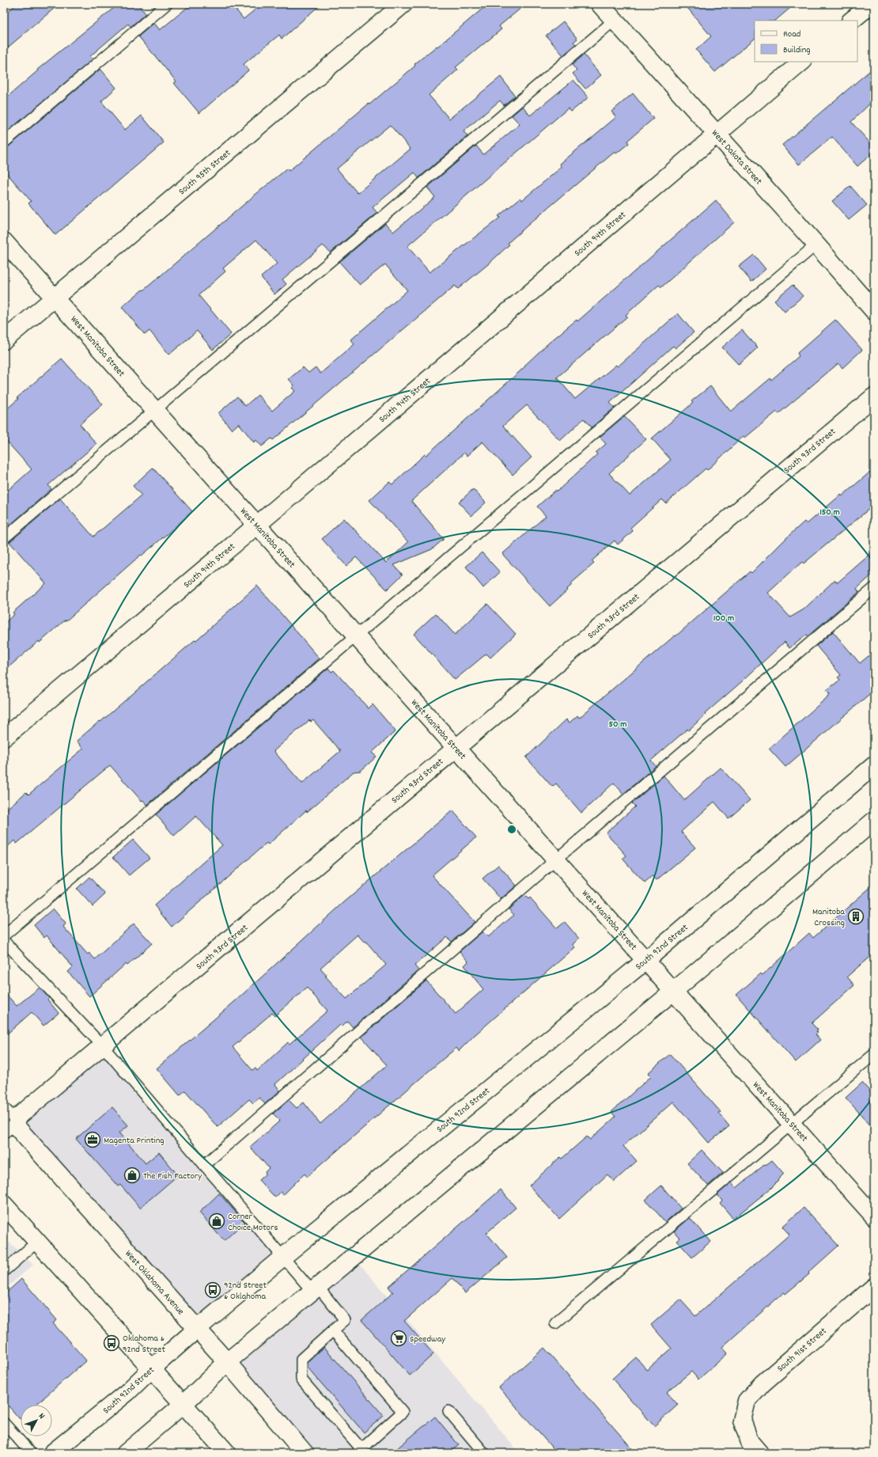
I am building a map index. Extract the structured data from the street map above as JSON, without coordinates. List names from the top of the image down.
{
  "streets": {
    "street": [
      "West Dakota Street",
      "South 95th Street",
      "South 94th Street",
      "West Manitoba Street",
      "South 93rd Street",
      "South 92nd Street",
      "West Oklahoma Avenue",
      "South 91st Street"
    ]
  },
  "crossings": [
    ["West Dakota Street", "South 94th Street"],
    ["South 95th Street", "West Manitoba Street"],
    ["South 94th Street", "West Manitoba Street"],
    ["West Manitoba Street", "South 93rd Street"],
    ["West Manitoba Street", "South 92nd Street"],
    ["South 93rd Street", "West Oklahoma Avenue"],
    ["South 92nd Street", "West Oklahoma Avenue"]
  ],
  "places": {
    "building": ["Manitoba Crossing"],
    "office": ["Magenta Printing"],
    "shop": ["The Fish Factory", "Corner Choice Motors"],
    "bus stop": ["92nd Street & Oklahoma", "Oklahoma & 92nd Street"],
    "supermarket": ["Speedway"]
  },
  "legend": ["Road", "Building"],
  "north": "top right",
  "rings": ["150 m", "100 m", "50 m"]
}
